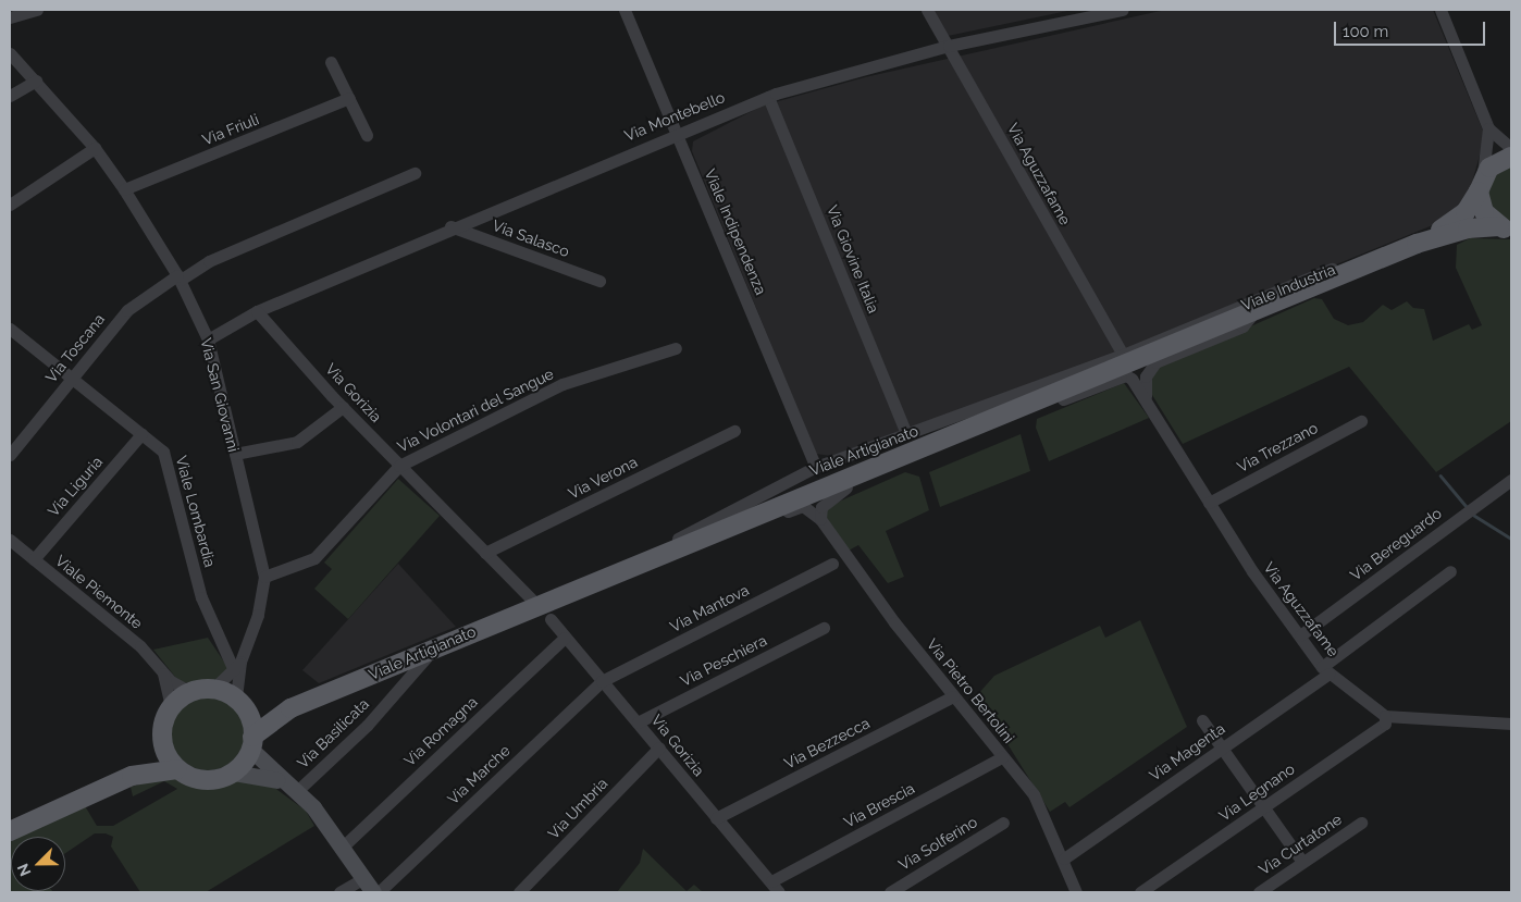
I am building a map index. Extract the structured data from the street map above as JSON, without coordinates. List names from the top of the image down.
{
  "streets": {
    "main road": ["Viale Industria", "Viale Artigianato"],
    "street": [
      "Via Montebello",
      "Via Friuli",
      "Via Aguzzafame",
      "Viale Indipendenza",
      "Via Salasco",
      "Via Giovine Italia",
      "Via Toscana",
      "Via Gorizia",
      "Via San Giovanni",
      "Via Volontari del Sangue",
      "Via Trezzano",
      "Via Verona",
      "Via Liguria",
      "Viale Lombardia",
      "Via Bereguardo",
      "Viale Piemonte",
      "Via Mantova",
      "Via Peschiera",
      "Via Pietro Bertolini",
      "Via Romagna",
      "Via Basilicata",
      "Via Bezzecca",
      "Via Magenta",
      "Via Marche",
      "Via Legnano",
      "Via Brescia",
      "Via Umbria",
      "Via Solferino",
      "Via Curtatone"
    ]
  },
  "crossings": [
    ["Via Montebello", "Via Aguzzafame"],
    ["Via Montebello", "Viale Indipendenza"],
    ["Via Montebello", "Via Salasco"],
    ["Via Montebello", "Via Giovine Italia"],
    ["Via Montebello", "Via Gorizia"],
    ["Via Friuli", "Via San Giovanni"],
    ["Via Aguzzafame", "Viale Industria"],
    ["Via Aguzzafame", "Via Trezzano"],
    ["Via Aguzzafame", "Viale Artigianato"],
    ["Via Aguzzafame", "Via Bereguardo"],
    ["Via Aguzzafame", "Via Magenta"],
    ["Via Aguzzafame", "Via Legnano"],
    ["Viale Indipendenza", "Viale Artigianato"],
    ["Via Giovine Italia", "Viale Artigianato"],
    ["Viale Industria", "Viale Artigianato"],
    ["Via Toscana", "Via San Giovanni"],
    ["Via Toscana", "Viale Lombardia"],
    ["Via Gorizia", "Via Volontari del Sangue"],
    ["Via Gorizia", "Viale Artigianato"],
    ["Via Gorizia", "Via Verona"],
    ["Via Gorizia", "Via Mantova"],
    ["Via Gorizia", "Via Peschiera"],
    ["Via Gorizia", "Via Romagna"],
    ["Via Gorizia", "Via Bezzecca"],
    ["Via Gorizia", "Via Marche"],
    ["Via Gorizia", "Via Brescia"],
    ["Via Gorizia", "Via Umbria"],
    ["Via San Giovanni", "Via Volontari del Sangue"],
    ["Via San Giovanni", "Viale Artigianato"],
    ["Via San Giovanni", "Viale Lombardia"],
    ["Via San Giovanni", "Viale Piemonte"],
    ["Viale Artigianato", "Viale Piemonte"],
    ["Viale Artigianato", "Via Basilicata"],
    ["Via Liguria", "Viale Lombardia"],
    ["Via Liguria", "Viale Piemonte"],
    ["Via Mantova", "Via Marche"],
    ["Via Pietro Bertolini", "Via Bezzecca"],
    ["Via Pietro Bertolini", "Via Magenta"],
    ["Via Pietro Bertolini", "Via Brescia"]
  ],
  "scale_bar": "100 m",
  "north": "bottom left"
}
